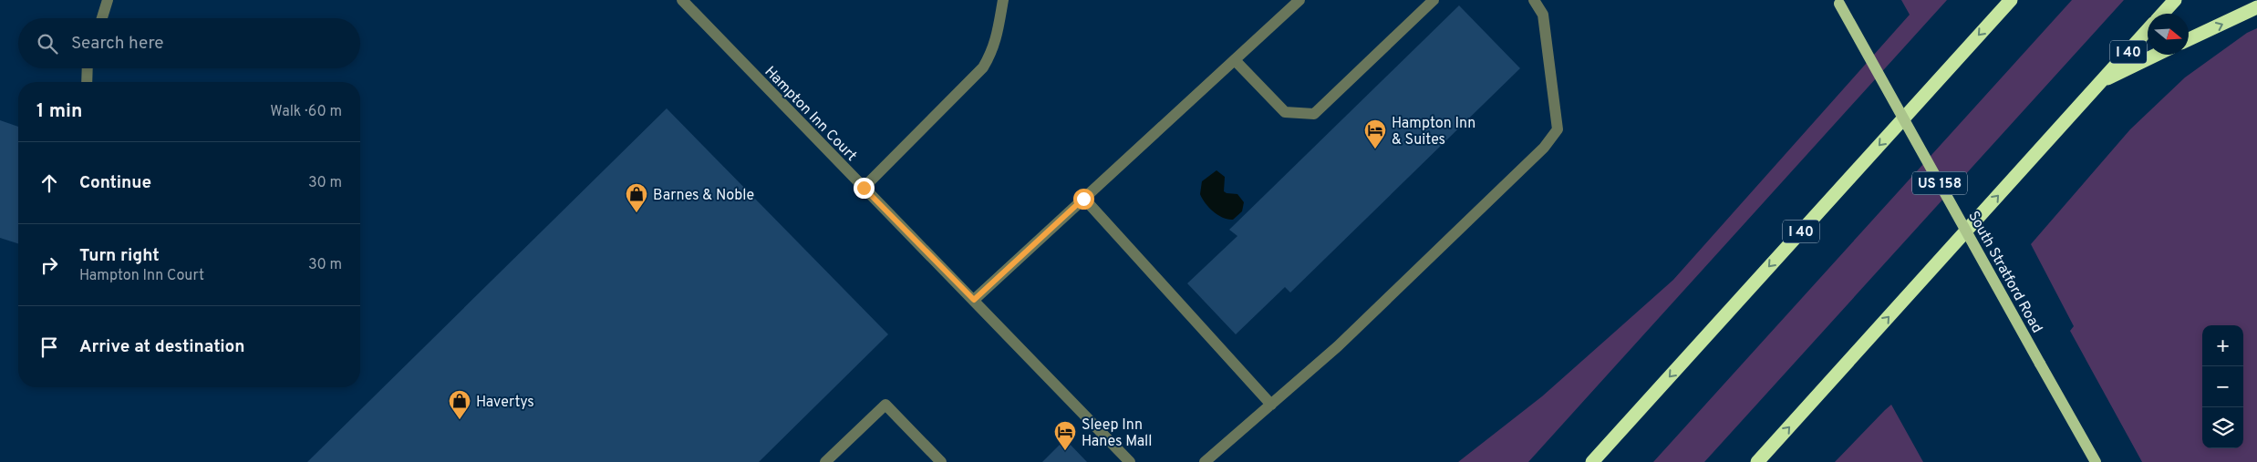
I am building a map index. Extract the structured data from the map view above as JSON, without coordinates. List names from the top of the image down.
{
  "streets": {
    "highway": ["I 40"],
    "main road": ["US 158", "South Stratford Road"],
    "street": ["Hampton Inn Court"]
  },
  "places": {
    "hotel": ["Hampton Inn & Suites", "Sleep Inn Hanes Mall"],
    "shop": ["Barnes & Noble", "Havertys"]
  },
  "north": "right",
  "page": {
    "search": "Search here",
    "heading": ["1 min", "Walk · 60 m"],
    "list": [
      ["Continue", "30 m"],
      ["Turn right", "Hampton Inn Court", "30 m"],
      "Arrive at destination"
    ],
    "map_buttons": ["+", "−"]
  }
}
